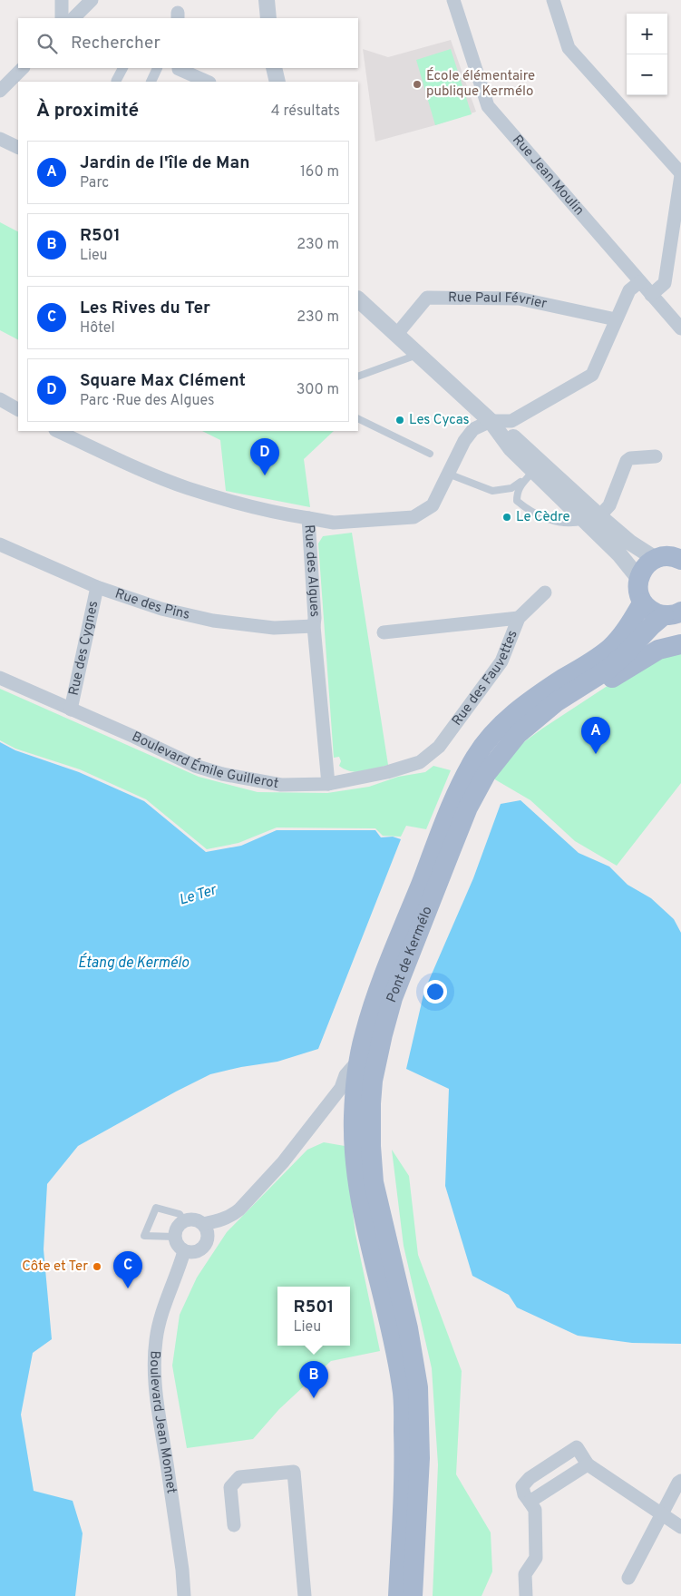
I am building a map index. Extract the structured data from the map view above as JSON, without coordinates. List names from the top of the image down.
{
  "streets": {
    "main road": ["Pont de Kermélo"],
    "street": [
      "Rue Jean Moulin",
      "Rue Paul Février",
      "Rue des Algues",
      "Rue des Pins",
      "Rue des Cygnes",
      "Rue des Fauvettes",
      "Boulevard Émile Guillerot",
      "Boulevard Jean Monnet"
    ]
  },
  "crossings": [
    ["Rue des Algues", "Rue des Pins"],
    ["Rue des Algues", "Boulevard Émile Guillerot"],
    ["Rue des Pins", "Rue des Cygnes"],
    ["Rue des Cygnes", "Boulevard Émile Guillerot"],
    ["Rue des Fauvettes", "Boulevard Émile Guillerot"]
  ],
  "water": ["Le Ter", "Étang de Kermélo"],
  "places": [
    "École élémentaire publique Kermélo",
    "Les Cycas",
    "Le Cèdre",
    "Côte et Ter"
  ],
  "page": {
    "map_buttons": ["+", "−"],
    "search": "Rechercher",
    "heading": ["À proximité", "4 résultats"],
    "list": [
      {
        "mark": "A",
        "name": "Jardin de l'île de Man",
        "note": "Parc",
        "value": "160 m"
      },
      {
        "mark": "B",
        "name": "R501",
        "note": "Lieu",
        "value": "230 m"
      },
      {
        "mark": "C",
        "name": "Les Rives du Ter",
        "note": "Hôtel",
        "value": "230 m"
      },
      {
        "mark": "D",
        "name": "Square Max Clément",
        "note": "Parc · Rue des Algues",
        "value": "300 m"
      }
    ],
    "pins": [
      "D",
      "A",
      "C",
      "B"
    ],
    "popup": ["R501", "Lieu"]
  }
}
